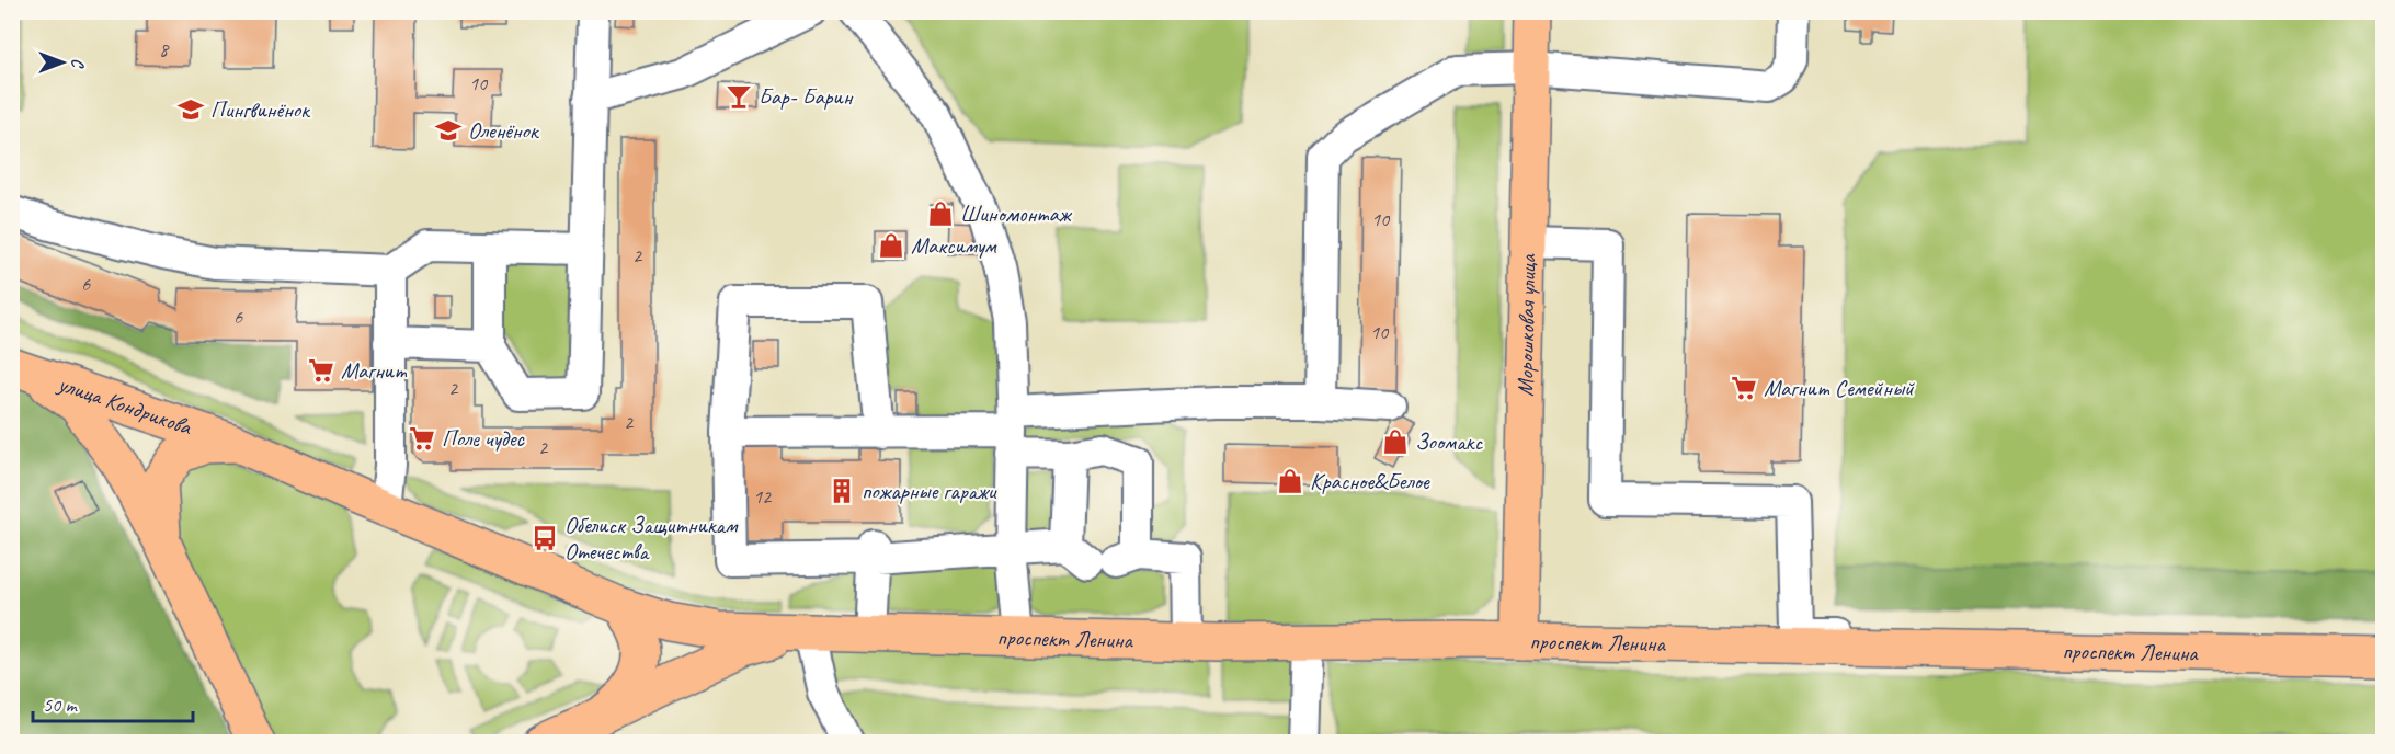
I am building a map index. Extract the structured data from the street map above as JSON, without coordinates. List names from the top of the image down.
{
  "streets": {
    "main road": ["Морошковая улица", "улица Кондрикова", "проспект Ленина"]
  },
  "crossings": [
    ["Морошковая улица", "проспект Ленина"],
    ["улица Кондрикова", "проспект Ленина"]
  ],
  "places": {
    "bar": ["Бар- Барин"],
    "school or university": ["Пингвинёнок", "Оленёнок"],
    "shop": [
      "Шиномонтаж",
      "Максимум",
      "Зоомакс",
      "Красное&Белое"
    ],
    "supermarket": ["Магнит", "Магнит Семейный", "Поле чудес"],
    "building": ["пожарные гаражи"],
    "bus stop": ["Обелиск Защитникам Отечества"]
  },
  "house_numbers": [
    "8",
    "10",
    "10",
    "2",
    "6",
    "6",
    "10",
    "2",
    "2",
    "2",
    "12"
  ],
  "scale_bar": "50 m",
  "north": "right"
}
